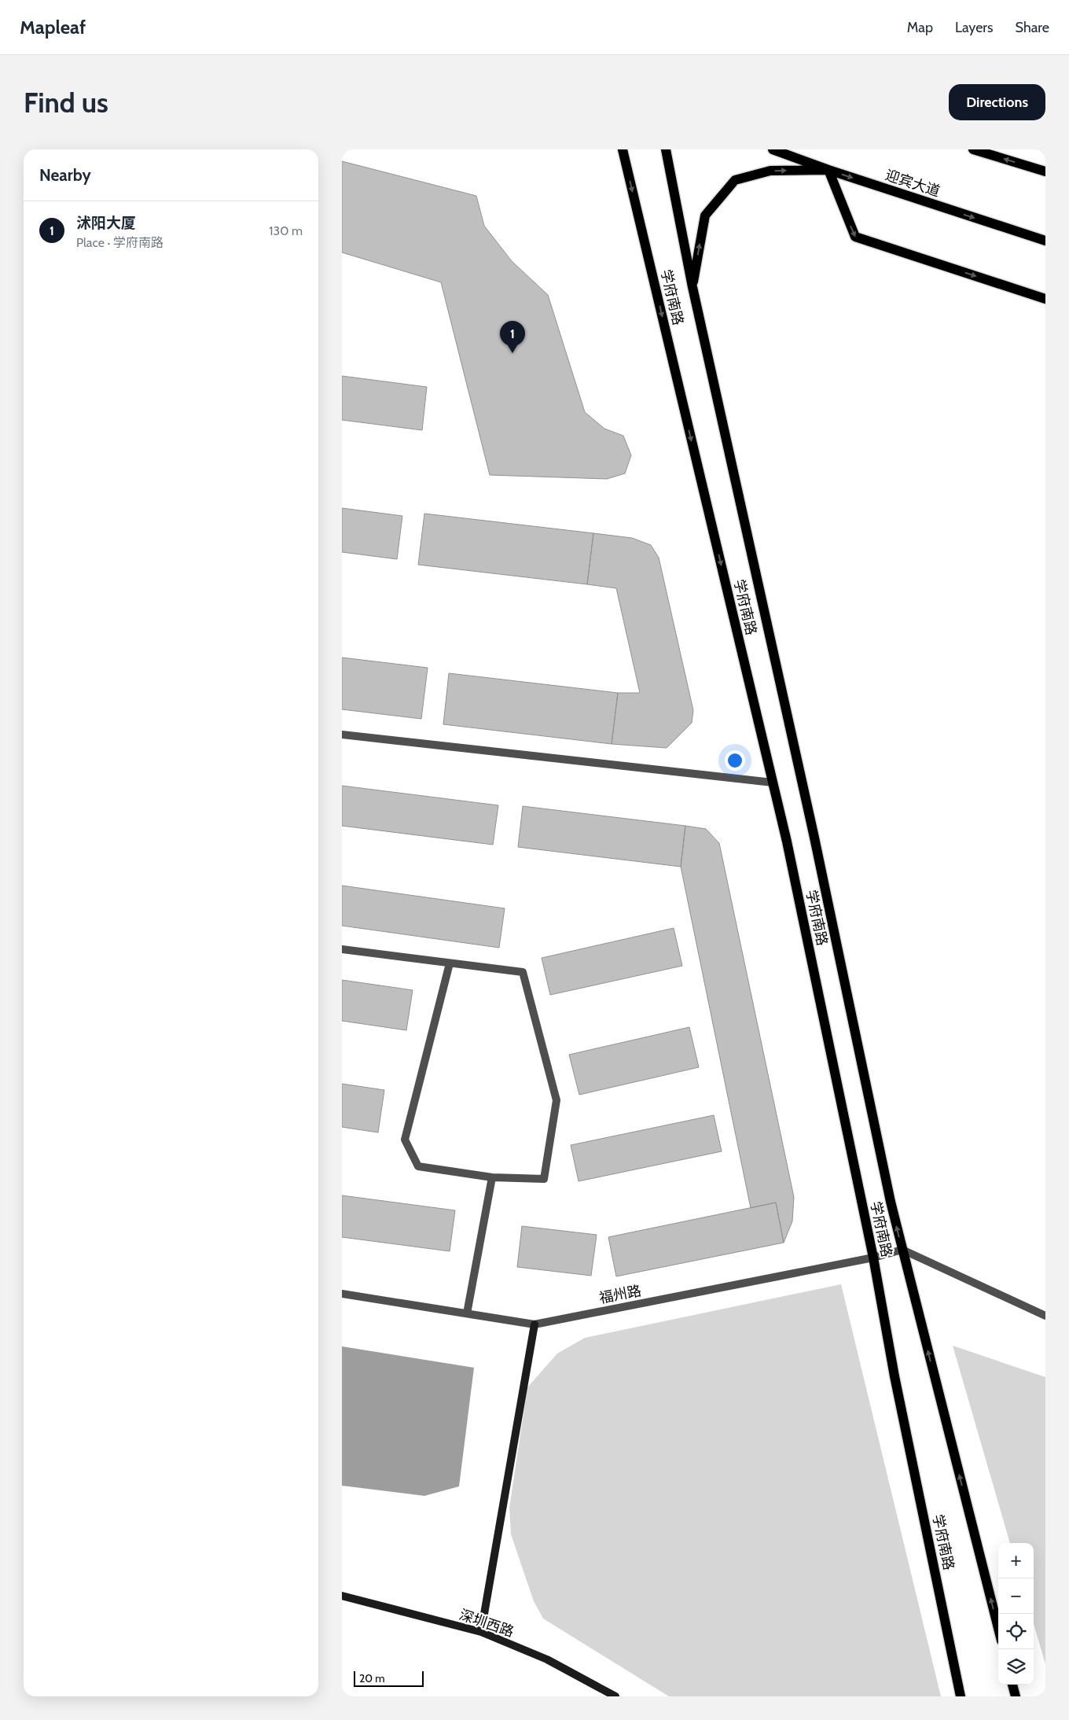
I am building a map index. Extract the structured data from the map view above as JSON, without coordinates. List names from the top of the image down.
{
  "streets": {
    "main road": ["迎宾大道", "学府南路"],
    "street": ["福州路", "深圳西路"]
  },
  "crossings": [
    ["学府南路", "福州路"]
  ],
  "scale_bar": "20 m",
  "page": {
    "header": "Mapleaf",
    "nav": ["Map", "Layers", "Share"],
    "buttons": "Directions",
    "title": "Find us",
    "heading": "Nearby",
    "list": [
      {
        "mark": "1",
        "name": "沭阳大厦",
        "note": "Place · 学府南路",
        "value": "130 m"
      }
    ],
    "pins": "1",
    "map_buttons": ["+", "−"],
    "scale": "20 m"
  }
}
